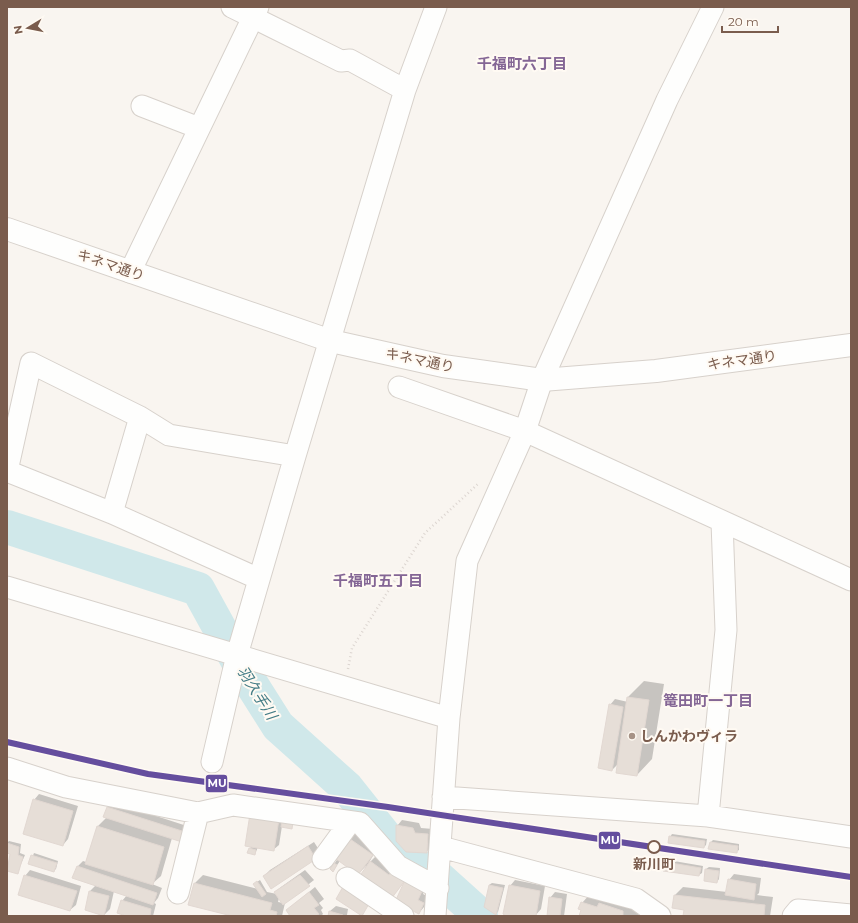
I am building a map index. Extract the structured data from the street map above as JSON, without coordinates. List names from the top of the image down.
{
  "streets": {
    "street": ["キネマ通り"]
  },
  "districts": ["千福町六丁目", "千福町五丁目", "篭田町一丁目"],
  "water": ["羽久手川"],
  "places": ["しんかわヴィラ", "新川町"],
  "lines": ["transit line MU"],
  "scale_bar": "20 m",
  "north": "left"
}
